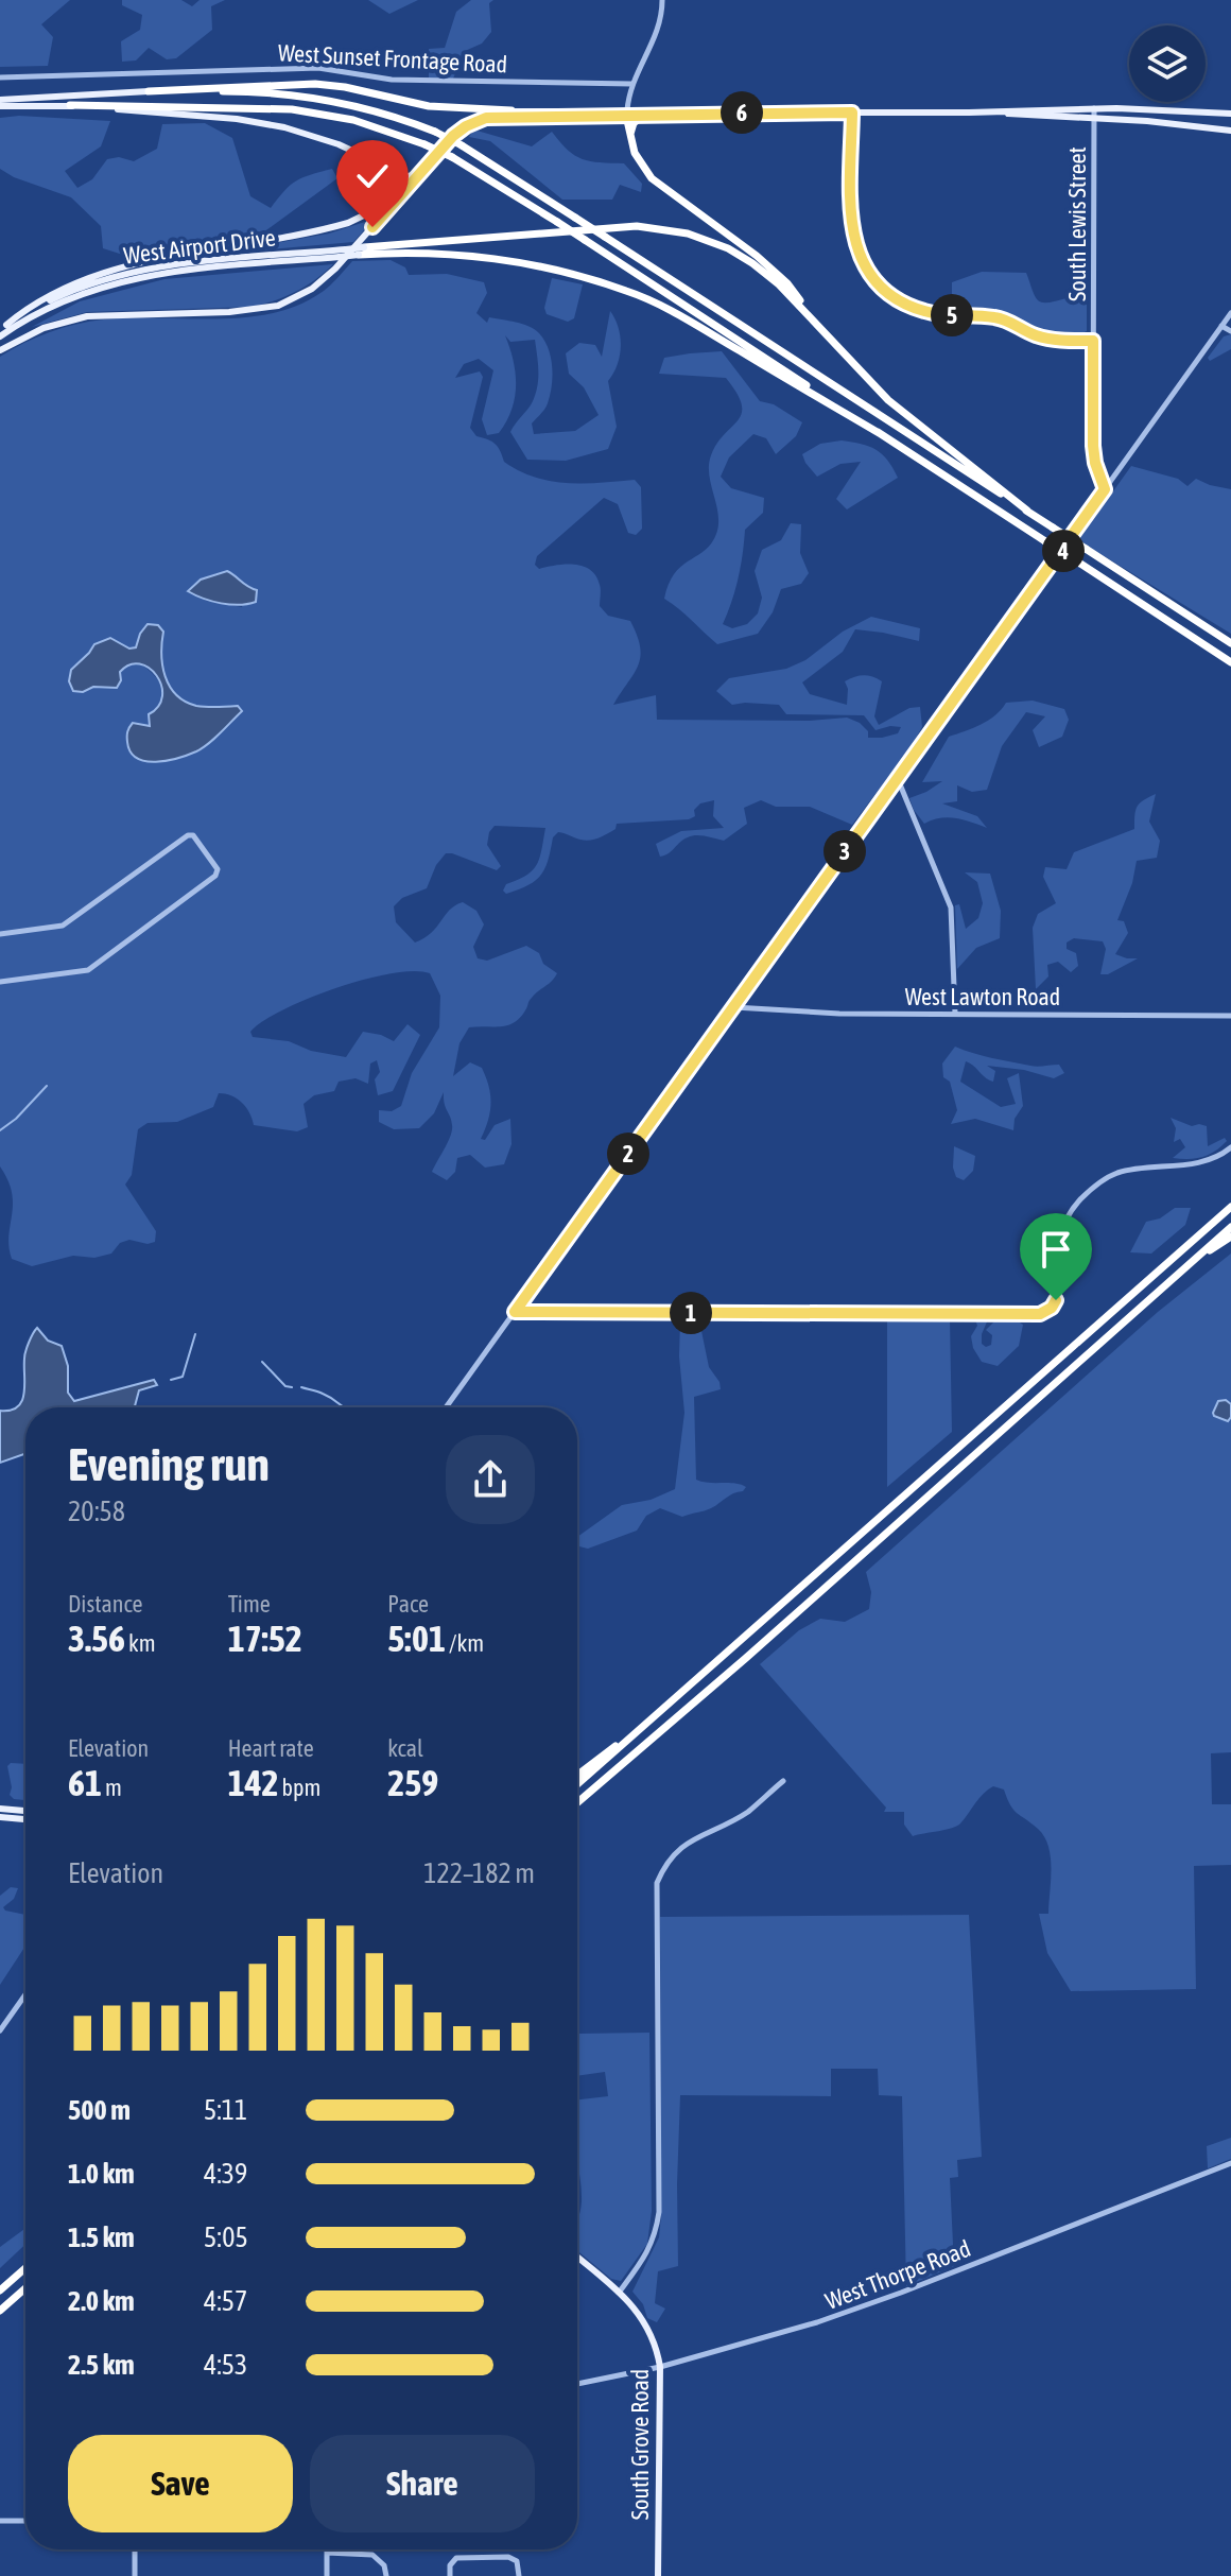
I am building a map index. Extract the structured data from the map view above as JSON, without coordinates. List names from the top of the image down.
{
  "streets": {
    "main road": ["West Airport Drive", "South Grove Road"],
    "street": [
      "West Sunset Frontage Road",
      "South Lewis Street",
      "West Lawton Road",
      "West Thorpe Road"
    ]
  },
  "crossings": [
    ["West Thorpe Road", "South Grove Road"]
  ],
  "page": {
    "pins": [
      "6",
      "5",
      "4",
      "3",
      "2",
      "1"
    ],
    "heading": ["Evening run", "20:58"],
    "stats": [
      ["Distance", "3.56 km"],
      ["Time", "17:52"],
      ["Pace", "5:01 /km"],
      ["Elevation", "61 m"],
      ["Heart rate", "142 bpm"],
      ["kcal", "259"]
    ],
    "chart": ["Elevation", "122–182 m"],
    "list": [
      {
        "name": "500 m",
        "note": "5:11"
      },
      {
        "name": "1.0 km",
        "note": "4:39"
      },
      {
        "name": "1.5 km",
        "note": "5:05"
      },
      {
        "name": "2.0 km",
        "note": "4:57"
      },
      {
        "name": "2.5 km",
        "note": "4:53"
      }
    ],
    "buttons": ["Save", "Share"]
  }
}
